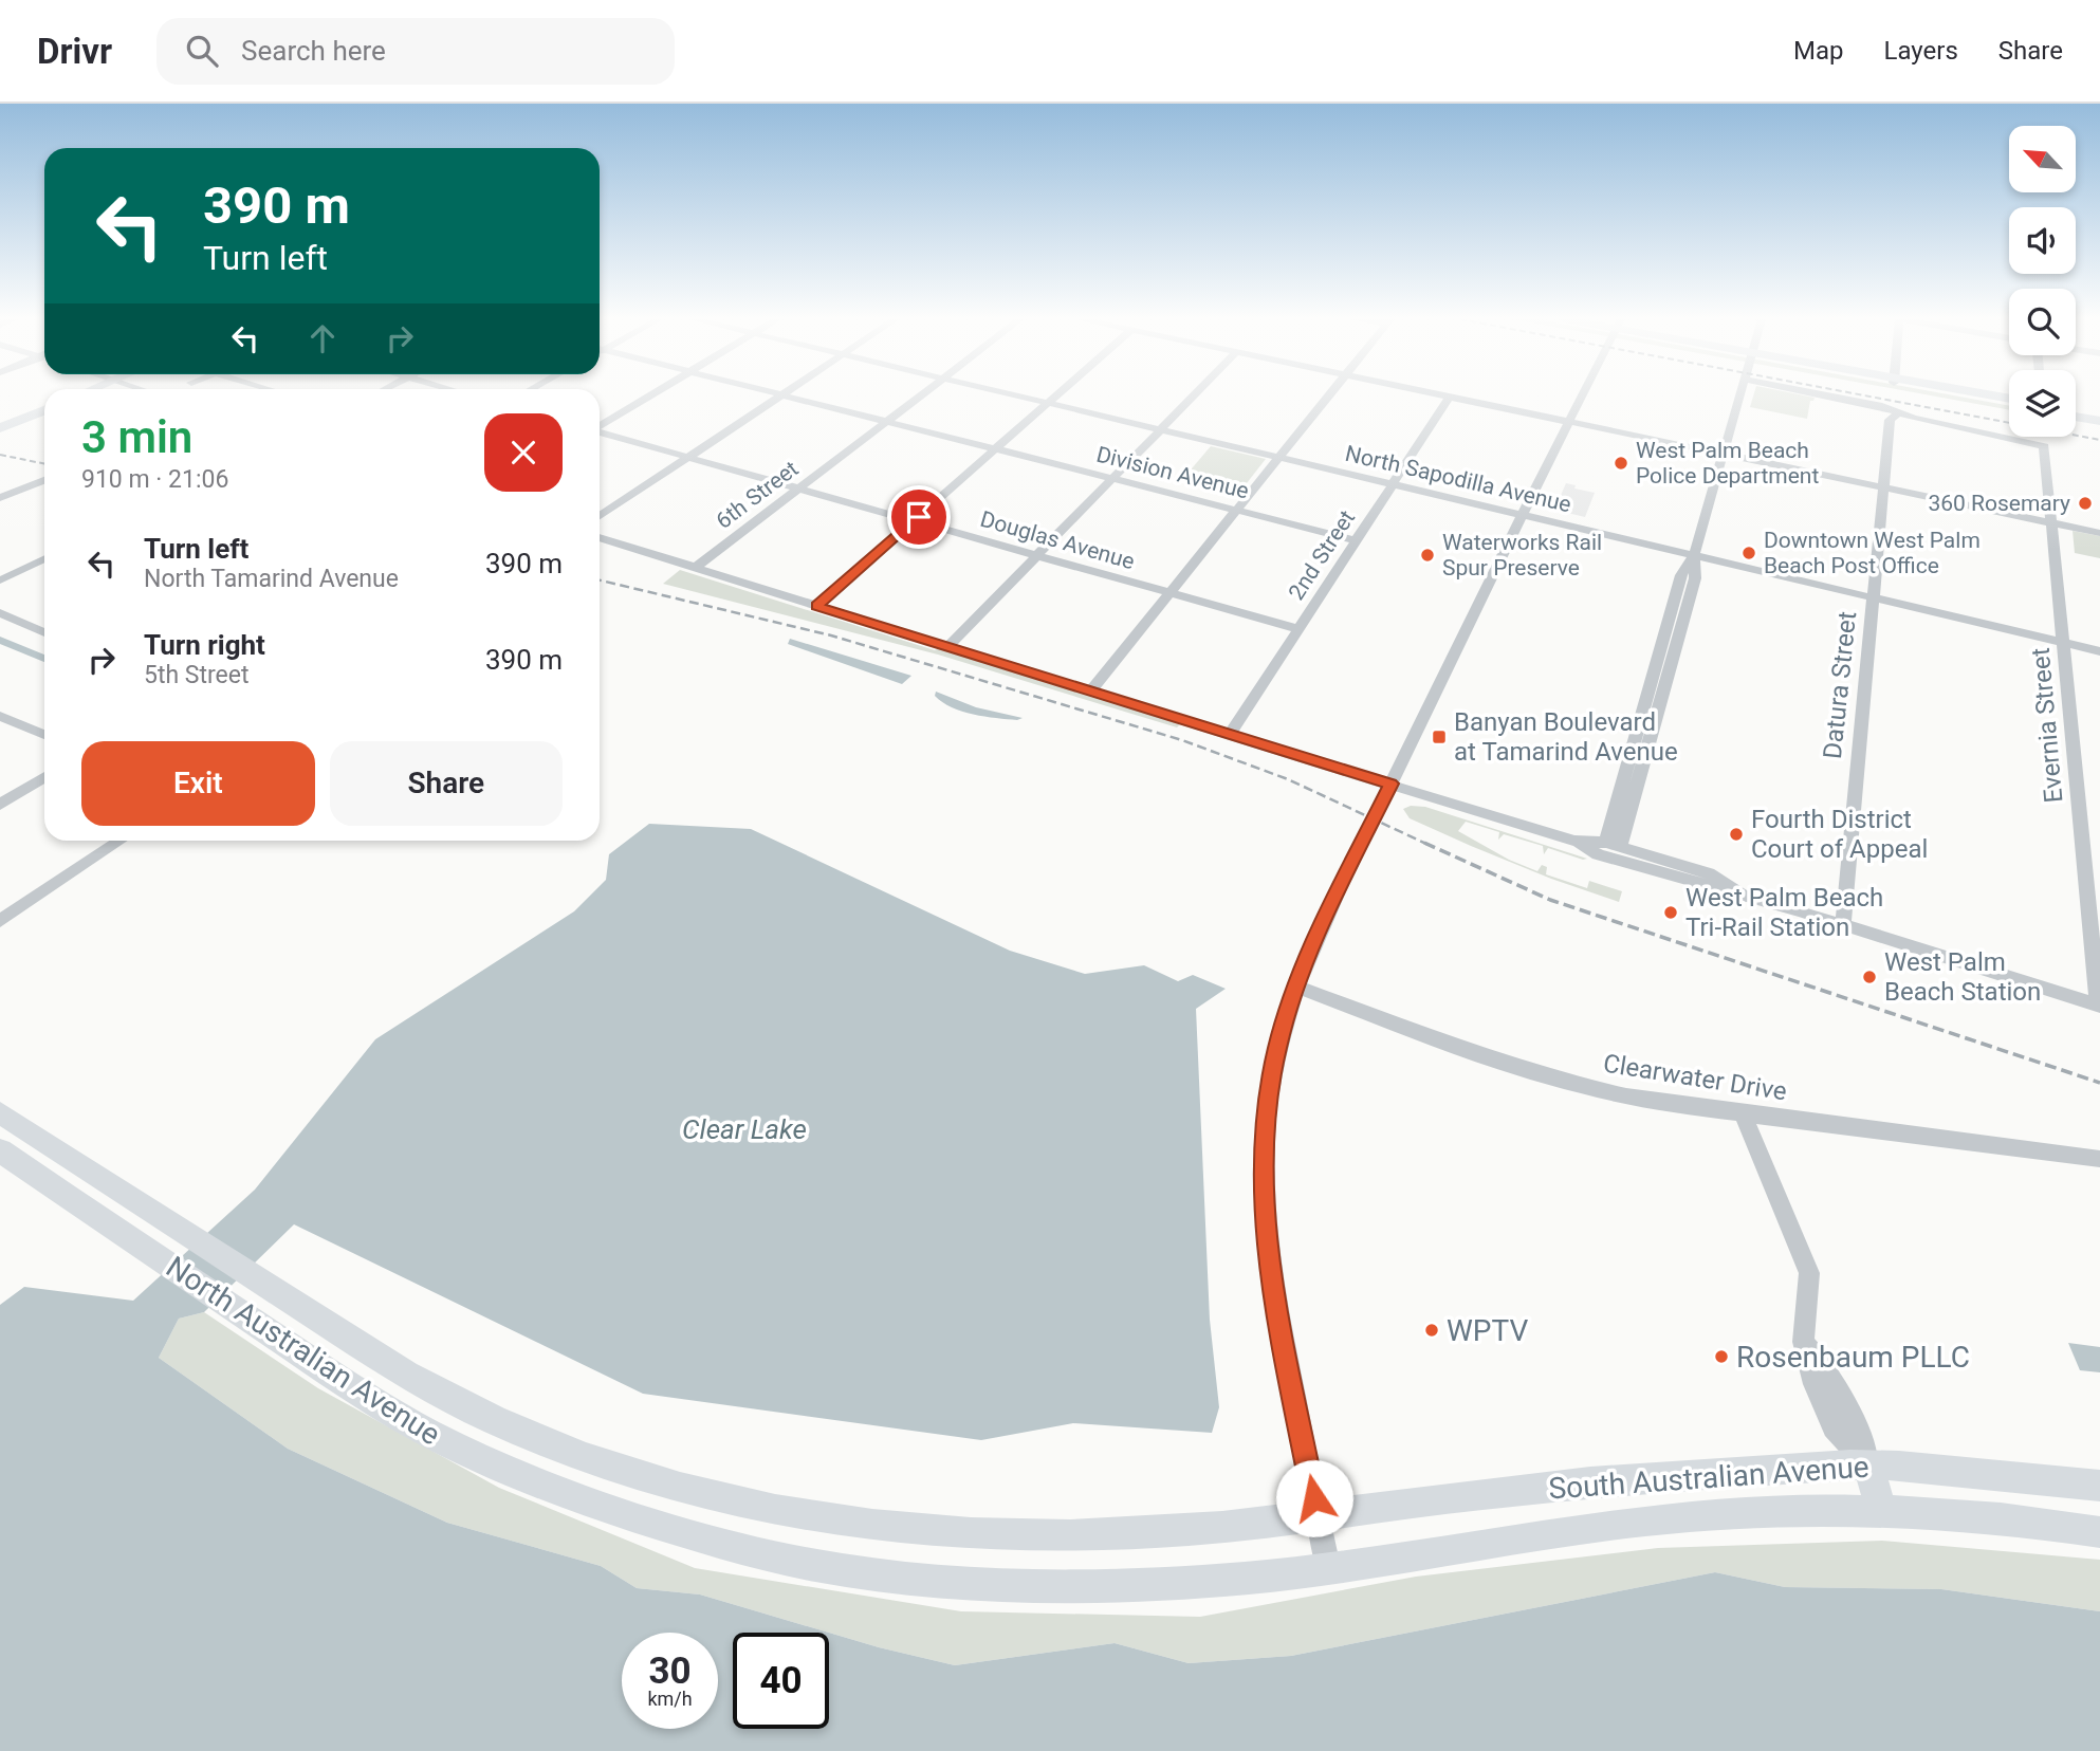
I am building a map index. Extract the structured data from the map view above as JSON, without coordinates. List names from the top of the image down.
{
  "streets": {
    "main road": ["North Australian Avenue", "South Australian Avenue"],
    "street": [
      "Division Avenue",
      "North Sapodilla Avenue",
      "6th Street",
      "Douglas Avenue",
      "2nd Street",
      "Datura Street",
      "Evernia Street",
      "Clearwater Drive"
    ]
  },
  "crossings": [
    ["Division Avenue", "6th Street"],
    ["Division Avenue", "2nd Street"],
    ["North Sapodilla Avenue", "2nd Street"],
    ["North Sapodilla Avenue", "Datura Street"],
    ["North Sapodilla Avenue", "Evernia Street"],
    ["6th Street", "Douglas Avenue"],
    ["Douglas Avenue", "2nd Street"],
    ["Datura Street", "Evernia Street"],
    ["North Australian Avenue", "South Australian Avenue"]
  ],
  "water": ["Clear Lake"],
  "places": {
    "other": [
      "West Palm Beach Police Department",
      "360 Rosemary",
      "Downtown West Palm Beach Post Office",
      "Waterworks Rail Spur Preserve",
      "Fourth District Court of Appeal",
      "West Palm Beach Tri-Rail Station",
      "West Palm Beach Station",
      "WPTV",
      "Rosenbaum PLLC"
    ],
    "transit": ["Banyan Boulevard at Tamarind Avenue"]
  },
  "north": "top left",
  "page": {
    "header": "Drivr",
    "search": "Search here",
    "nav": ["Map", "Layers", "Share"],
    "turn": ["390 m", "Turn left"],
    "heading": ["3 min", "910 m · 21:06"],
    "list": [
      {
        "name": "Turn left",
        "note": "North Tamarind Avenue",
        "value": "390 m"
      },
      {
        "name": "Turn right",
        "note": "5th Street",
        "value": "390 m"
      }
    ],
    "buttons": ["Exit", "Share"],
    "speed": "30 km/h",
    "limit": "40"
  }
}
